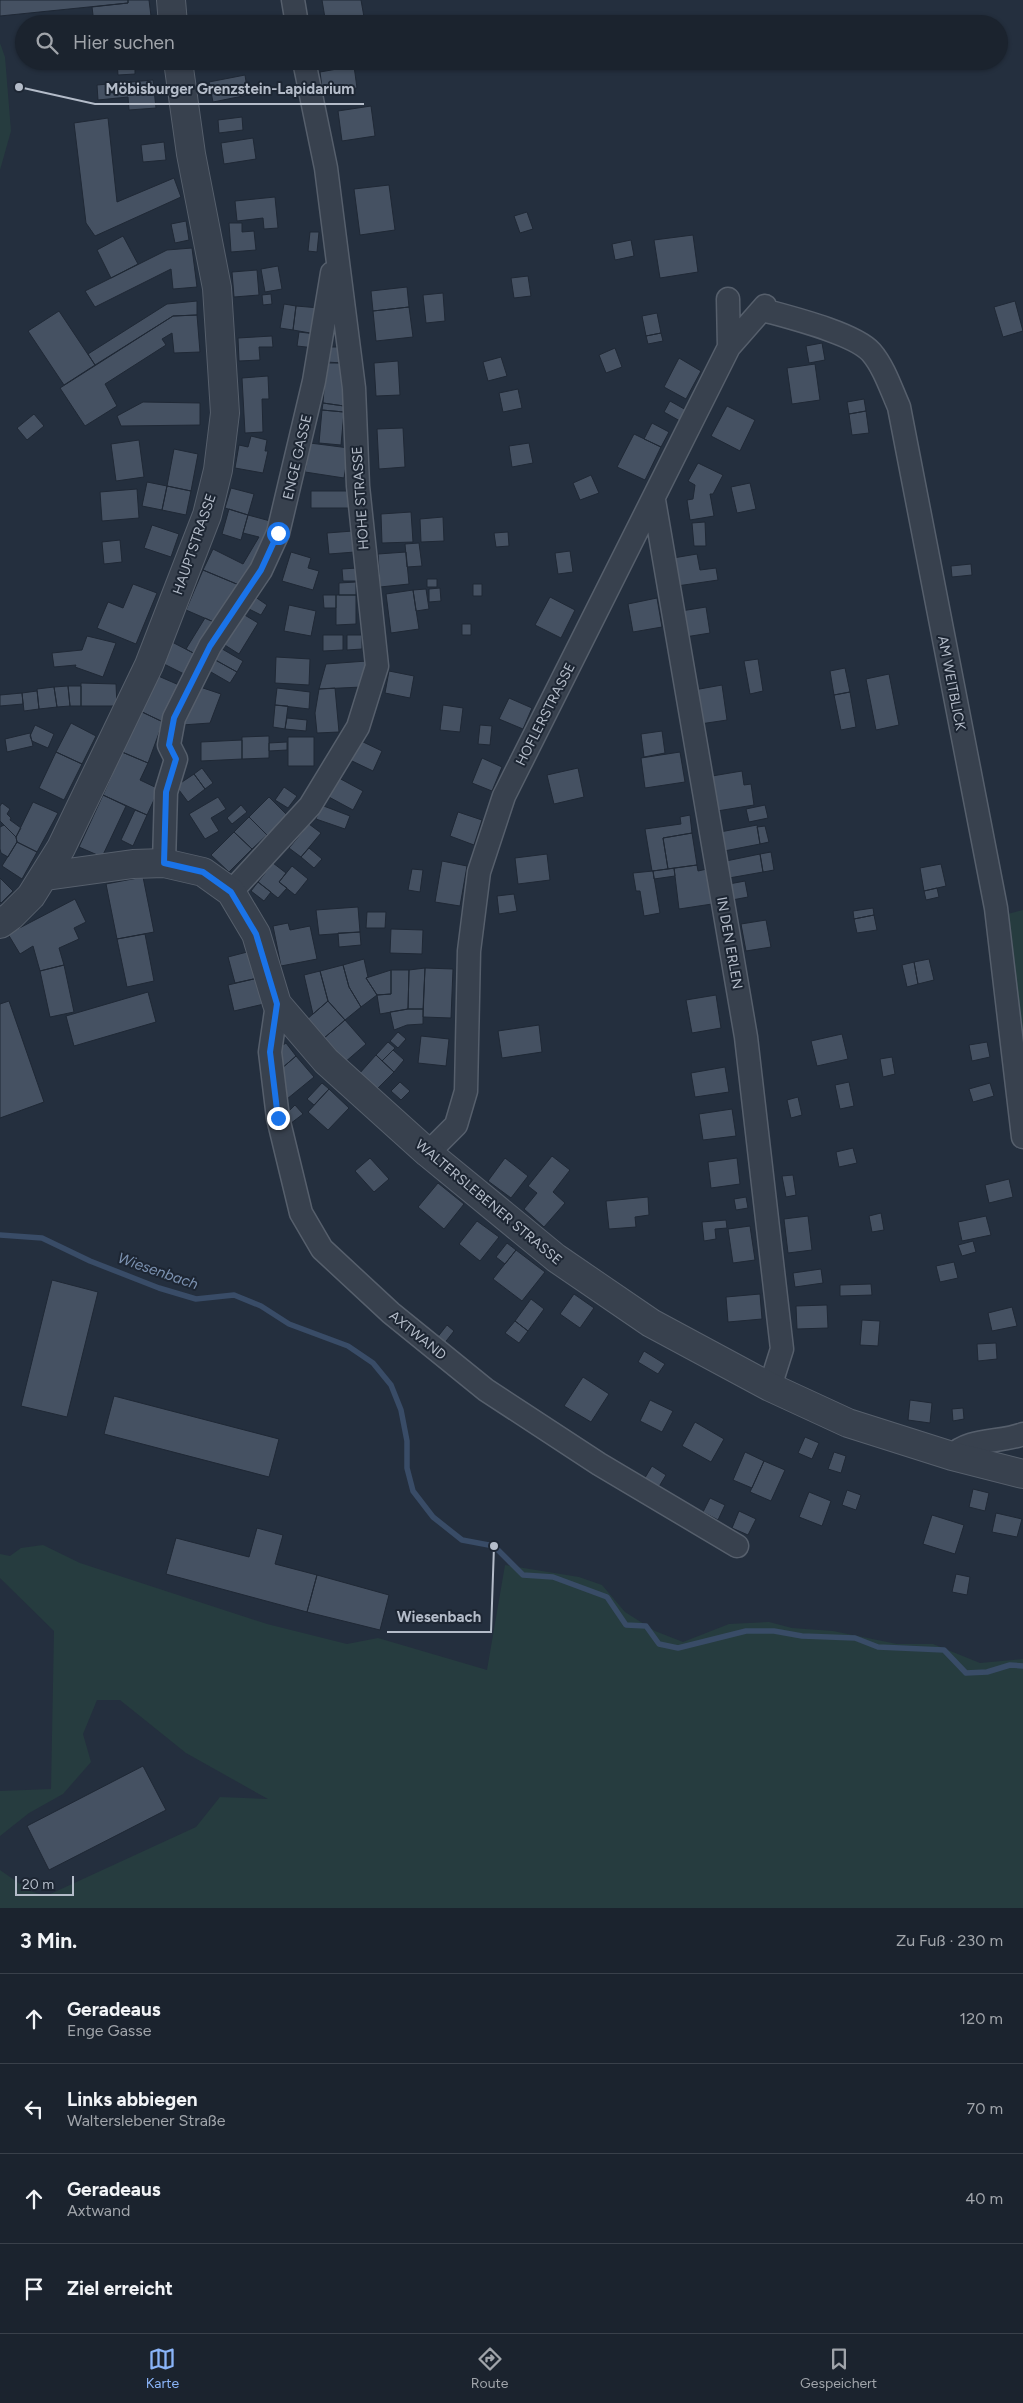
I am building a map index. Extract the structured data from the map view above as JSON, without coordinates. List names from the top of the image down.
{
  "streets": {
    "street": [
      "ENGE GASSE",
      "HOHE STRASSE",
      "HAUPTSTRASSE",
      "AM WEITBLICK",
      "HOFLERSTRASSE",
      "IN DEN ERLEN",
      "WALTERSLEBENER STRASSE",
      "AXTWAND"
    ]
  },
  "crossings": [
    ["ENGE GASSE", "HOHE STRASSE"],
    ["ENGE GASSE", "WALTERSLEBENER STRASSE"],
    ["HOHE STRASSE", "WALTERSLEBENER STRASSE"],
    ["HAUPTSTRASSE", "WALTERSLEBENER STRASSE"],
    ["AM WEITBLICK", "HOFLERSTRASSE"],
    ["HOFLERSTRASSE", "IN DEN ERLEN"],
    ["HOFLERSTRASSE", "WALTERSLEBENER STRASSE"],
    ["IN DEN ERLEN", "WALTERSLEBENER STRASSE"],
    ["WALTERSLEBENER STRASSE", "AXTWAND"]
  ],
  "water": ["Wiesenbach"],
  "places": ["Möbisburger Grenzstein-Lapidarium", "Wiesenbach"],
  "scale_bar": "20 m",
  "page": {
    "search": "Hier suchen",
    "scale": "20 m",
    "heading": ["3 Min.", "Zu Fuß · 230 m"],
    "list": [
      ["Geradeaus", "Enge Gasse", "120 m"],
      ["Links abbiegen", "Walterslebener Straße", "70 m"],
      ["Geradeaus", "Axtwand", "40 m"],
      "Ziel erreicht"
    ],
    "nav": ["Karte", "Route", "Gespeichert"]
  }
}
